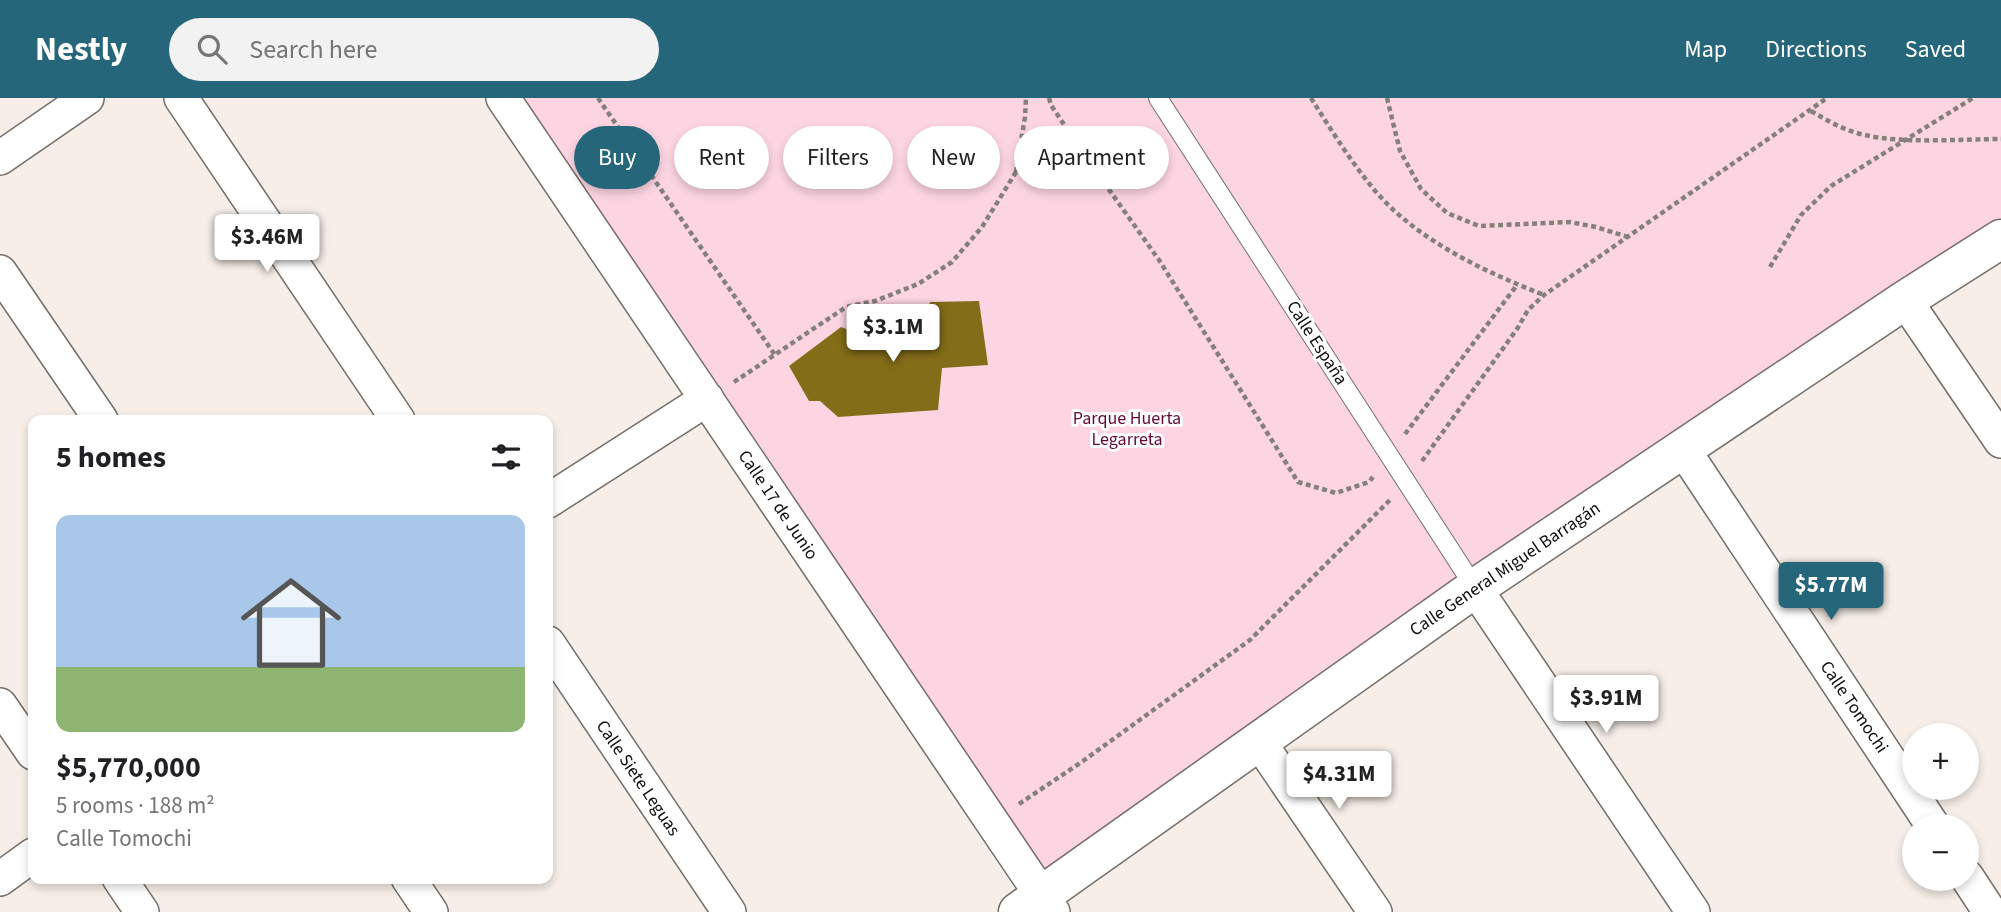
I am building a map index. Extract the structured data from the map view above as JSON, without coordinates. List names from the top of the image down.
{
  "streets": {
    "main road": ["Calle General Miguel Barragán"],
    "street": ["Calle 17 de Junio", "Calle Tomochi", "Calle Siete Leguas"],
    "lane": ["Calle España"]
  },
  "crossings": [
    ["Calle España", "Calle General Miguel Barragán"],
    ["Calle 17 de Junio", "Calle General Miguel Barragán"],
    ["Calle General Miguel Barragán", "Calle Tomochi"]
  ],
  "parks": ["Parque Huerta Legarreta"],
  "page": {
    "header": "Nestly",
    "search": "Search here",
    "nav": ["Map", "Directions", "Saved"],
    "chip": [
      "Buy",
      "Rent",
      "Filters",
      "New",
      "Apartment"
    ],
    "price": [
      "$3.46M",
      "$3.1M",
      "$5.77M",
      "$3.91M",
      "$4.31M"
    ],
    "heading": "5 homes",
    "list": [
      {
        "name": "$5,770,000",
        "note": "5 rooms · 188 m² · Calle Tomochi"
      }
    ],
    "map_buttons": ["+", "−"]
  }
}
